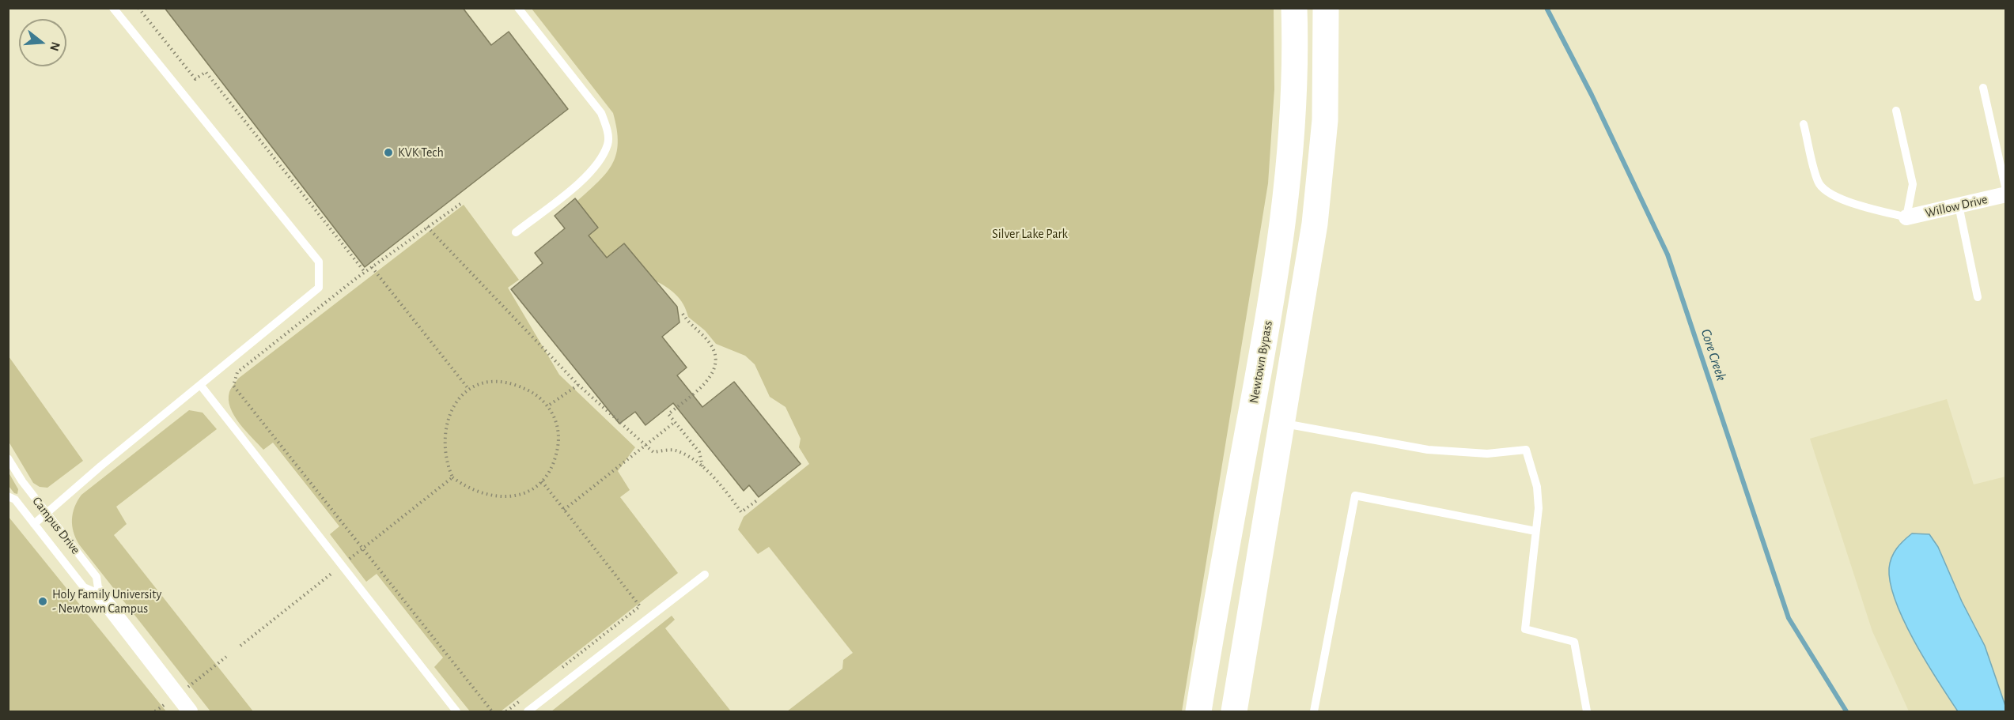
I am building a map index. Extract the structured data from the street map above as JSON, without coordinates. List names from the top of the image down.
{
  "streets": {
    "highway": ["Newtown Bypass"],
    "street": ["Willow Drive", "Campus Drive"]
  },
  "water": ["Core Creek"],
  "parks": ["Silver Lake Park"],
  "places": ["KVK Tech", "Holy Family University - Newtown Campus"],
  "north": "right"
}
